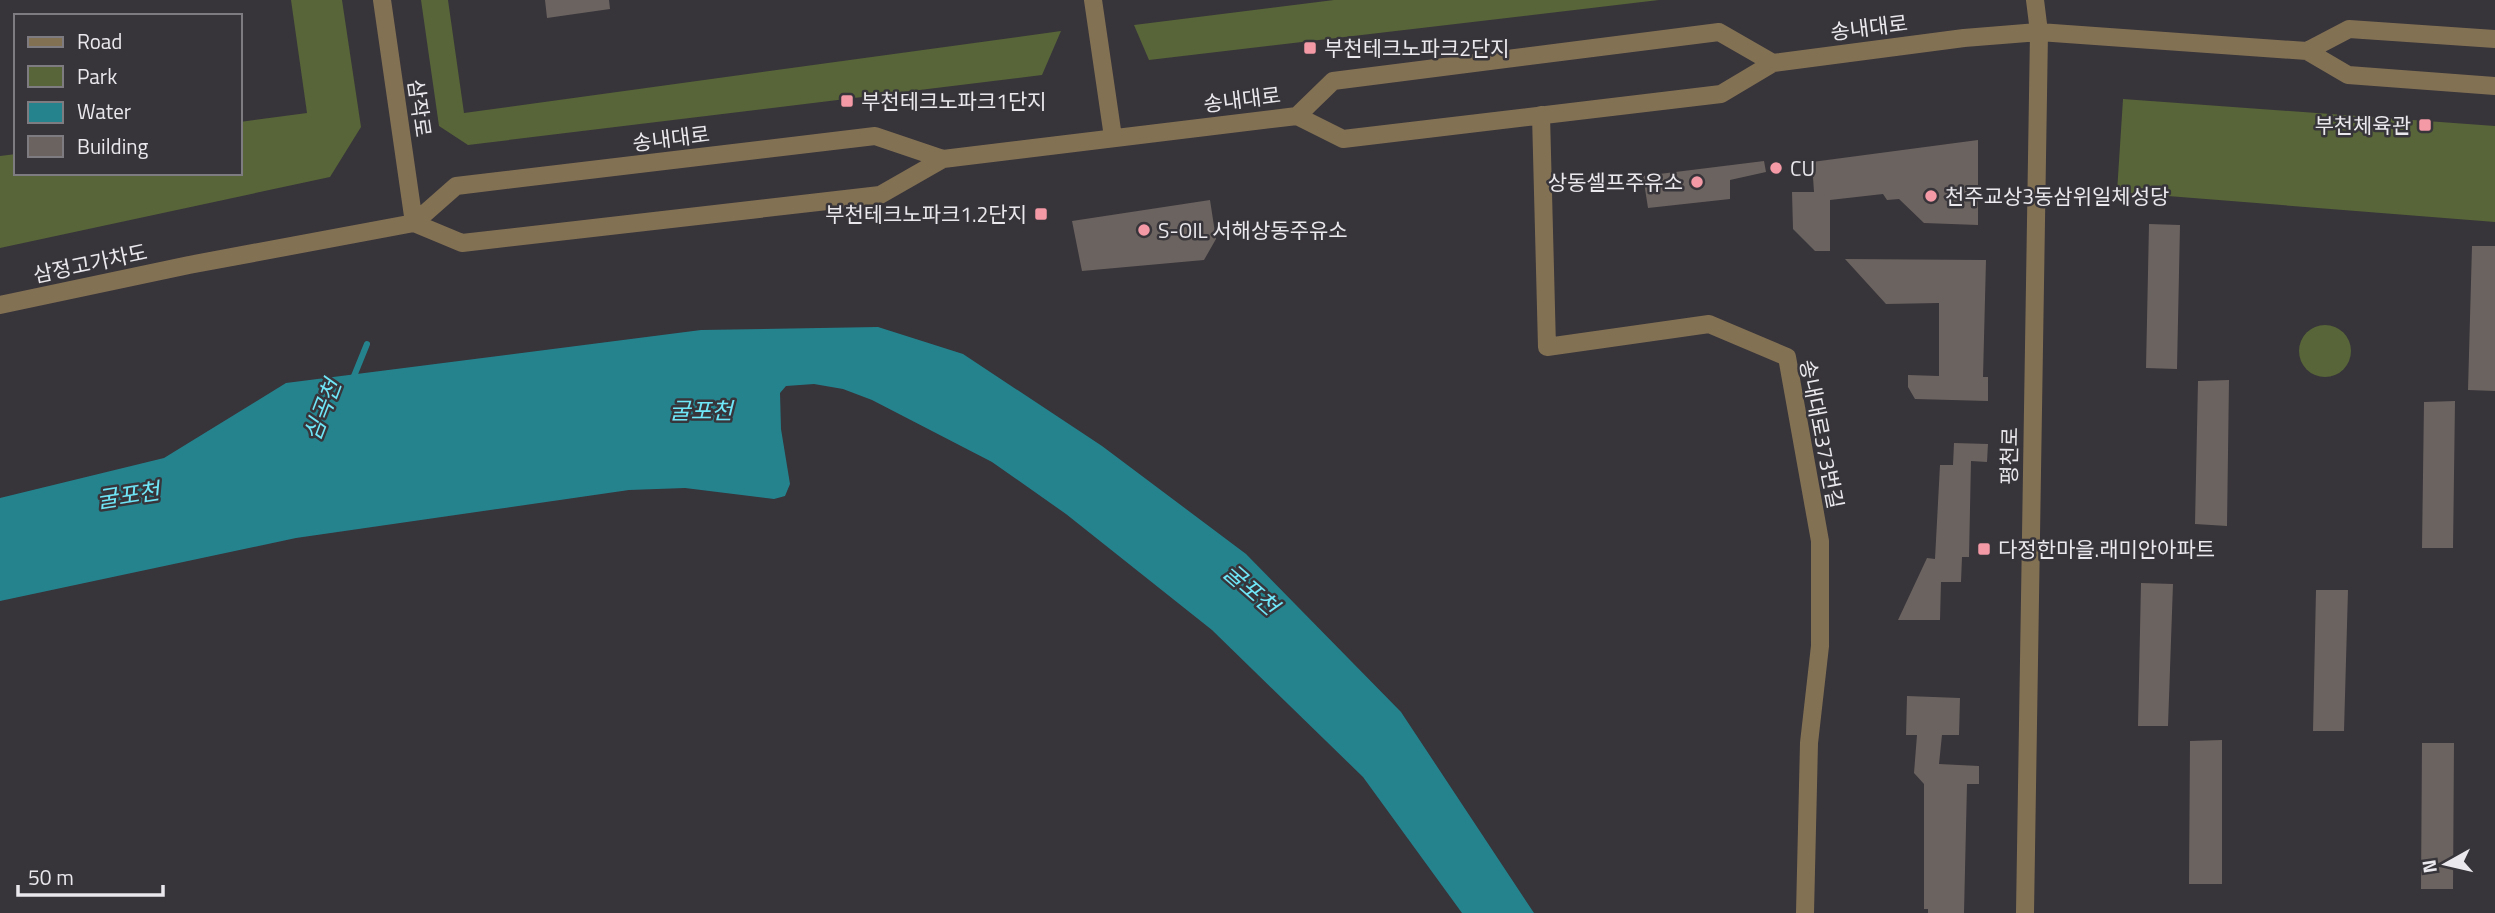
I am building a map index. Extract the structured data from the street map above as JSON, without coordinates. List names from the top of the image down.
{
  "streets": {
    "street": [
      "송내대로",
      "삼작로",
      "삼정고가차도",
      "송내대로373번길",
      "평천로"
    ]
  },
  "crossings": [
    ["송내대로", "삼작로"],
    ["송내대로", "삼정고가차도"],
    ["송내대로", "송내대로373번길"],
    ["송내대로", "평천로"],
    ["삼작로", "삼정고가차도"]
  ],
  "water": ["심곡천", "굴포천"],
  "places": {
    "transit": [
      "부천테크노파크2단지",
      "부천테크노파크1단지",
      "부천체육관",
      "부천테크노파크1.2단지",
      "다정한마을.래미안아파트"
    ],
    "other": [
      "CU",
      "상동셀프주유소",
      "천주교상3동삼위일체성당",
      "S-OIL 서해상동주유소"
    ]
  },
  "legend": [
    "Road",
    "Park",
    "Water",
    "Building"
  ],
  "scale_bar": "50 m",
  "north": "left"
}
